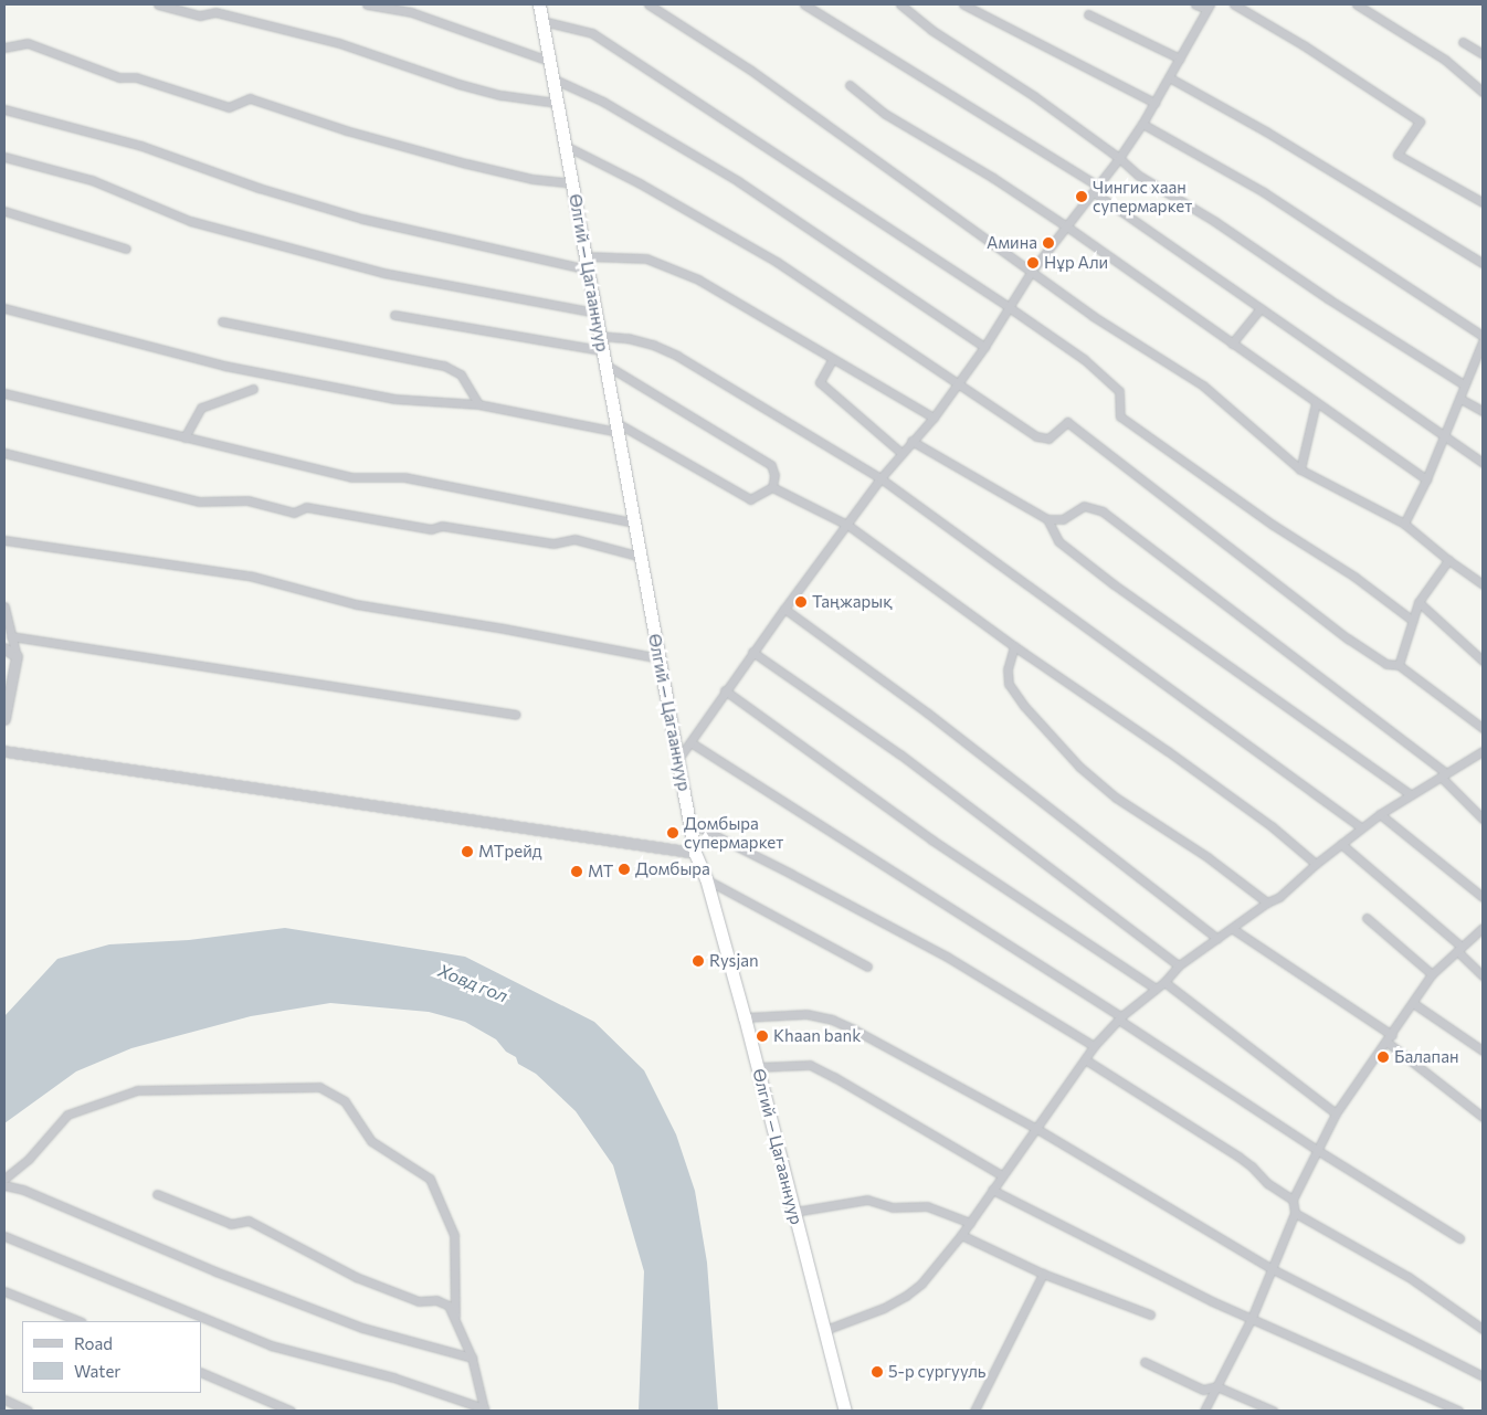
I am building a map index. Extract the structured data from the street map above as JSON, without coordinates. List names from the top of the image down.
{
  "streets": {
    "highway": ["Өлгий — Цагааннуур"]
  },
  "water": ["Ховд гол"],
  "places": [
    "Чингис хаан супермаркет",
    "Амина",
    "Нұр Али",
    "Таңжарық",
    "Домбыра супермаркет",
    "MTрейд",
    "Домбыра",
    "МТ",
    "Rysjan",
    "Khaan bank",
    "Балапан",
    "5-р сургууль"
  ],
  "legend": ["Road", "Water"]
}
